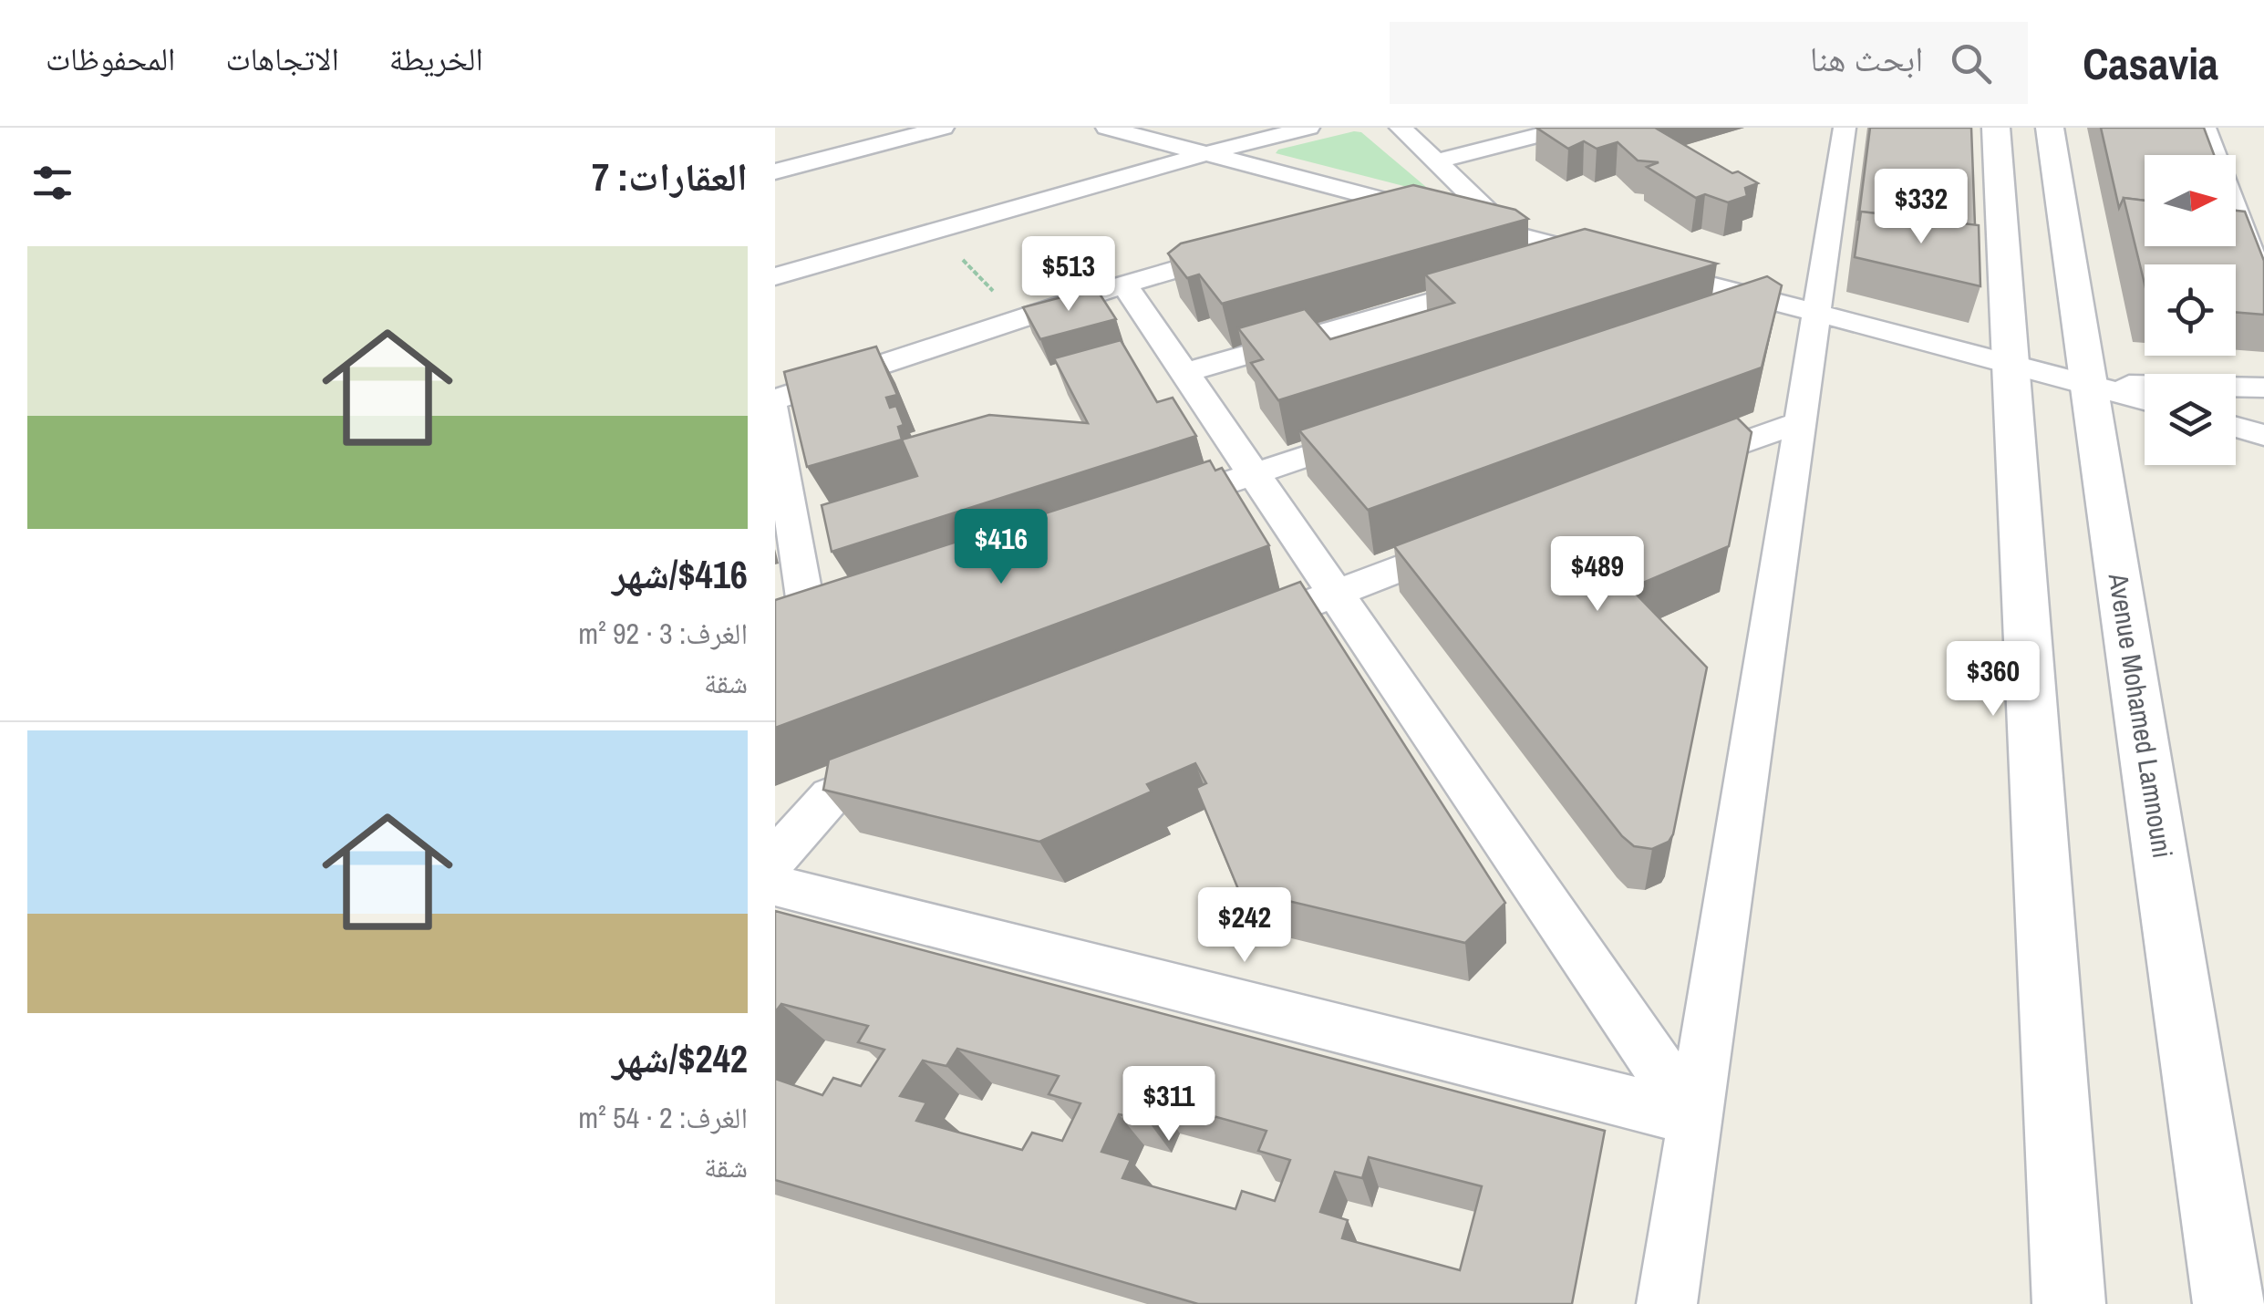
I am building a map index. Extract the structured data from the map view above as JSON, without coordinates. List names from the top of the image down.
{
  "streets": {
    "street": ["Avenue Mohamed Lamnouni"]
  },
  "north": "right",
  "page": {
    "header": "Casavia",
    "search": "ابحث هنا",
    "nav": ["الخريطة", "الاتجاهات", "المحفوظات"],
    "heading": "العقارات: 7",
    "price": [
      "$332",
      "$513",
      "$416",
      "$489",
      "$360",
      "$242",
      "$311"
    ],
    "list": [
      {
        "name": "$416/شهر",
        "note": "الغرف: 3 · 92 m² · شقة"
      },
      {
        "name": "$242/شهر",
        "note": "الغرف: 2 · 54 m² · شقة"
      }
    ]
  }
}
